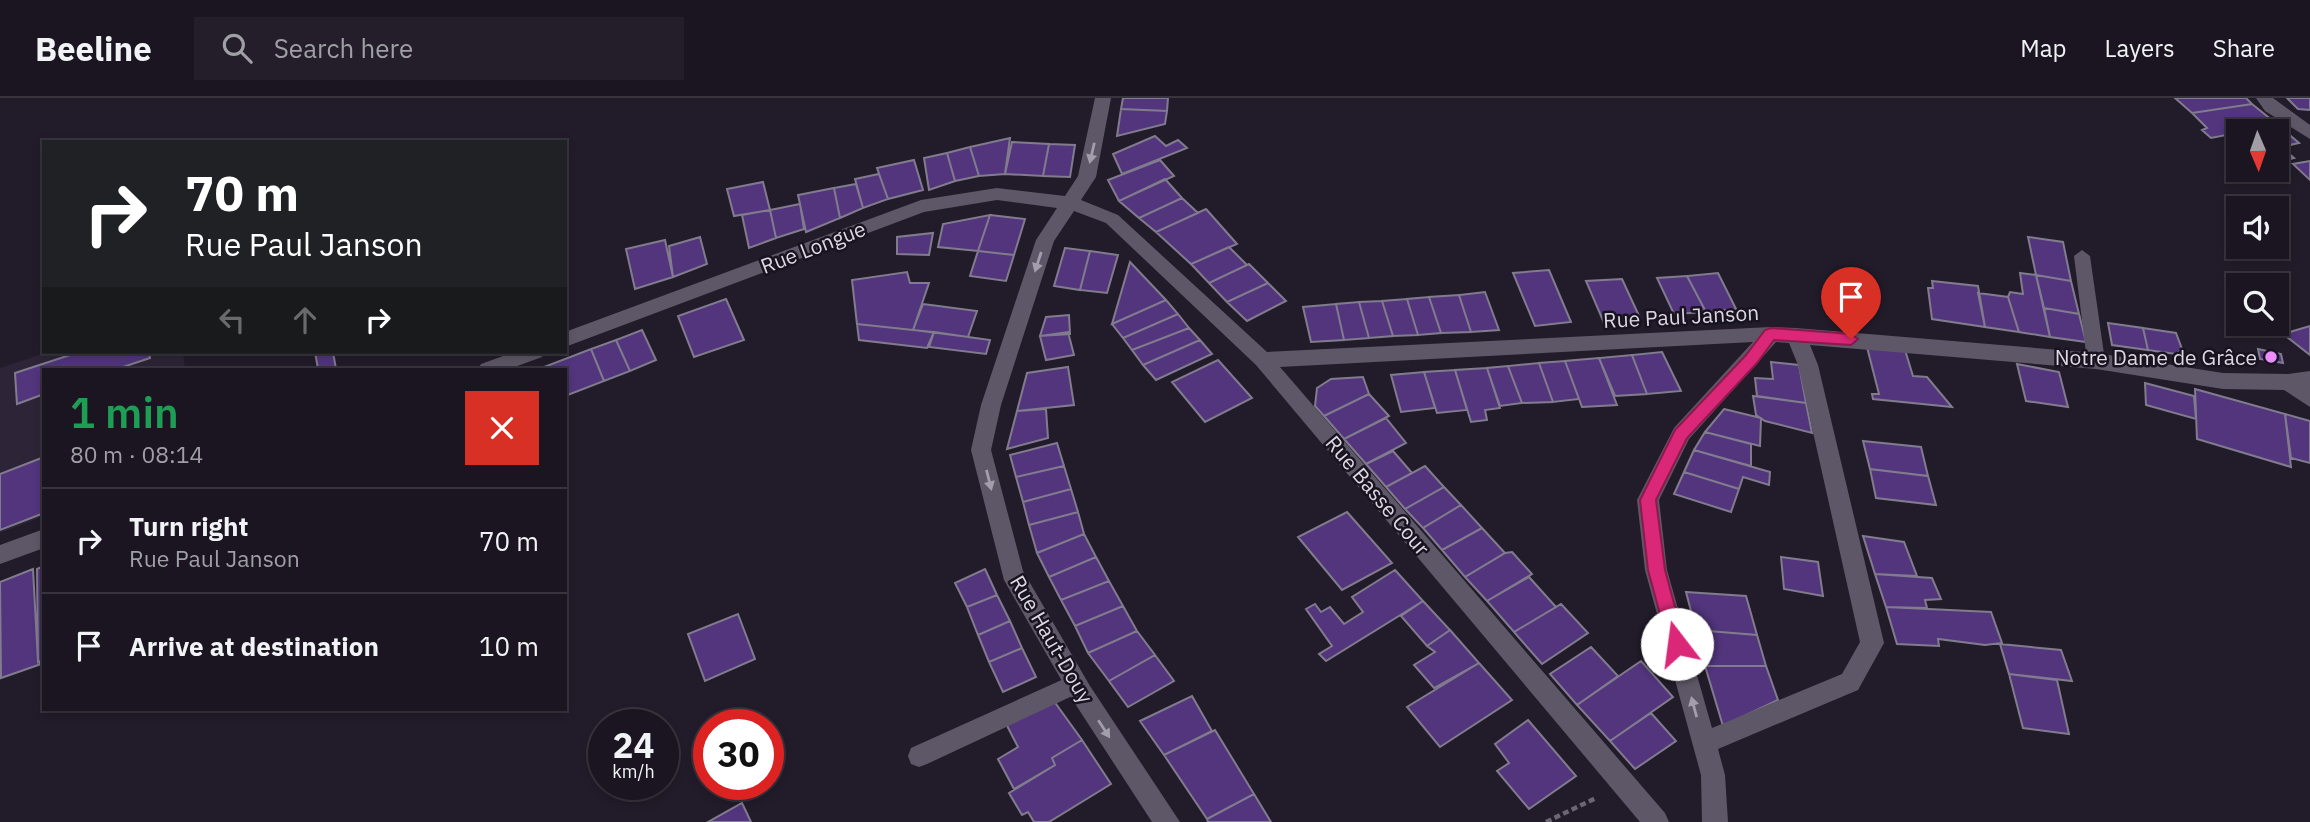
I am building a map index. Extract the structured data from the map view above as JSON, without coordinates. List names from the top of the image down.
{
  "streets": {
    "street": [
      "Rue Longue",
      "Rue Paul Janson",
      "Rue Basse Cour",
      "Rue Haut-Douy"
    ]
  },
  "crossings": [
    ["Rue Longue", "Rue Basse Cour"],
    ["Rue Longue", "Rue Haut-Douy"],
    ["Rue Paul Janson", "Rue Basse Cour"],
    ["Rue Basse Cour", "Rue Haut-Douy"]
  ],
  "one_way": ["Rue Haut-Douy"],
  "places": ["Notre Dame de Grâce"],
  "north": "bottom",
  "page": {
    "header": "Beeline",
    "search": "Search here",
    "nav": ["Map", "Layers", "Share"],
    "turn": ["70 m", "Rue Paul Janson"],
    "heading": ["1 min", "80 m · 08:14"],
    "list": [
      {
        "name": "Turn right",
        "note": "Rue Paul Janson",
        "value": "70 m"
      },
      {
        "name": "Arrive at destination",
        "value": "10 m"
      }
    ],
    "speed": "24 km/h",
    "limit": "30"
  }
}
